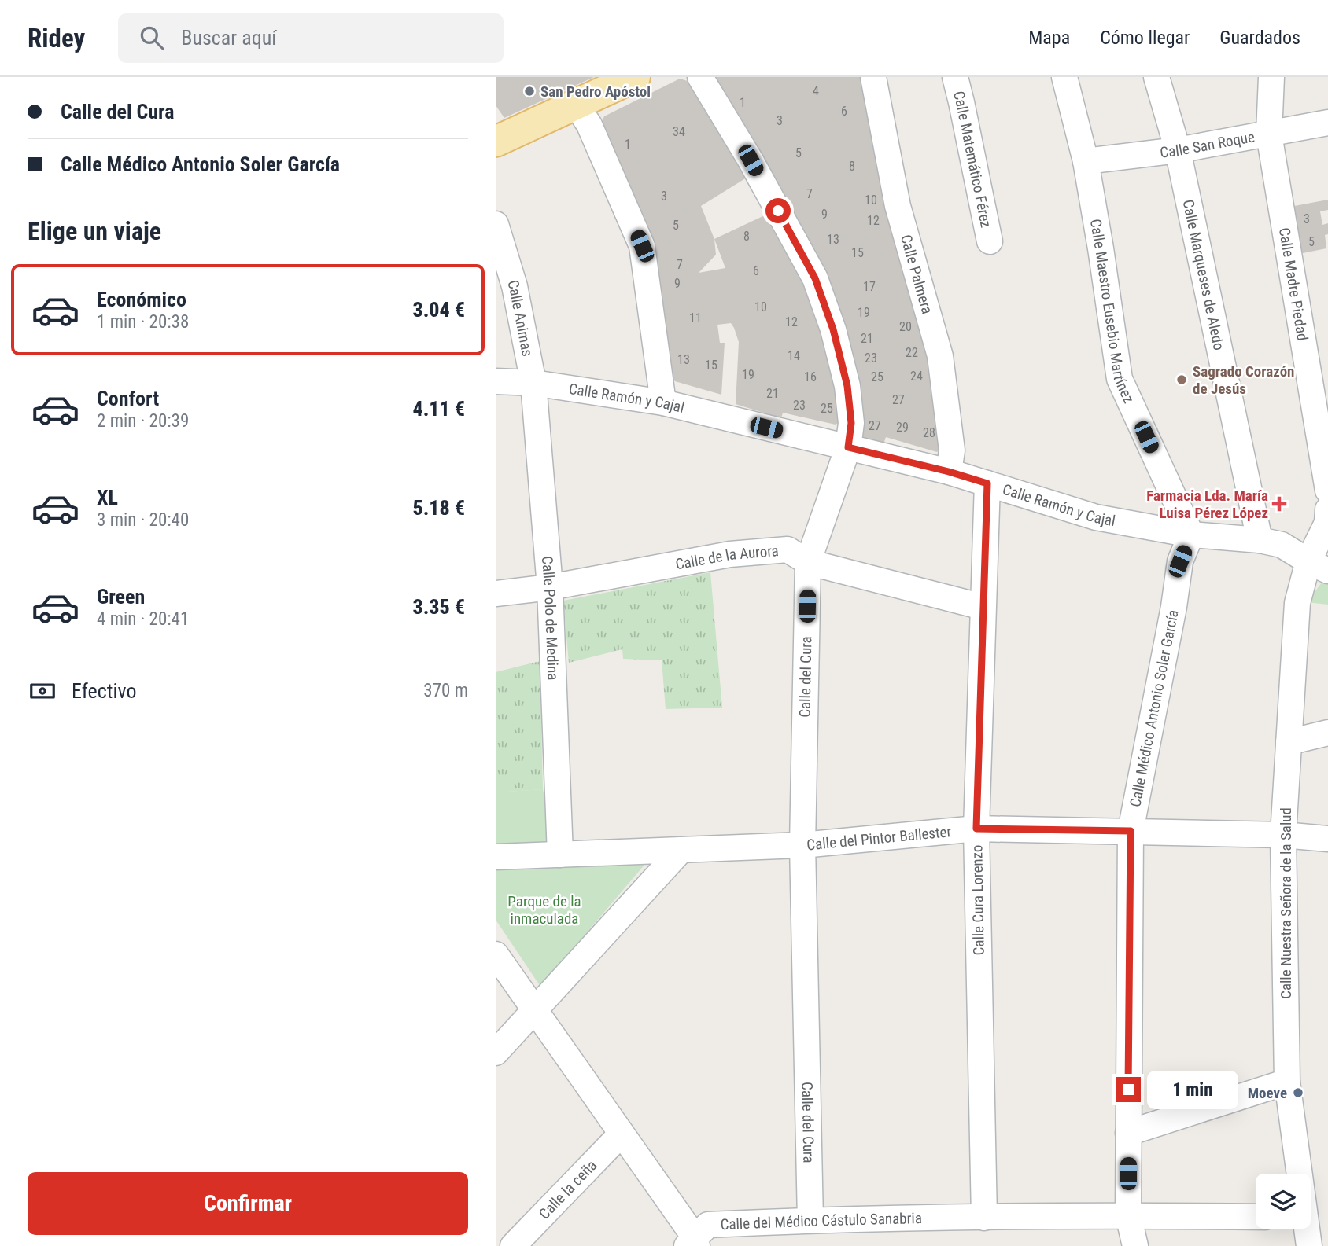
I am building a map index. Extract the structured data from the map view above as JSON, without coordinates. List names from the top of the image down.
{
  "streets": {
    "street": [
      "Calle San Roque",
      "Calle Matemático Férez",
      "Calle Palmera",
      "Calle Marqueses de Aledo",
      "Calle Madre Piedad",
      "Calle Maestro Eusebio Martínez",
      "Calle Animas",
      "Calle Ramón y Cajal",
      "Calle de la Aurora",
      "Calle Polo de Medina",
      "Calle del Cura",
      "Calle Médico Antonio Soler García",
      "Calle del Pintor Ballester",
      "Calle Cura Lorenzo",
      "Calle Nuestra Señora de la Salud",
      "Calle la ceña",
      "Calle del Médico Cástulo Sanabria"
    ]
  },
  "crossings": [
    ["Calle San Roque", "Calle Marqueses de Aledo"],
    ["Calle San Roque", "Calle Madre Piedad"],
    ["Calle San Roque", "Calle Maestro Eusebio Martínez"],
    ["Calle Palmera", "Calle Ramón y Cajal"],
    ["Calle Marqueses de Aledo", "Calle Ramón y Cajal"],
    ["Calle Maestro Eusebio Martínez", "Calle Ramón y Cajal"],
    ["Calle Maestro Eusebio Martínez", "Calle Médico Antonio Soler García"],
    ["Calle Animas", "Calle Ramón y Cajal"],
    ["Calle Animas", "Calle Polo de Medina"],
    ["Calle Ramón y Cajal", "Calle Polo de Medina"],
    ["Calle Ramón y Cajal", "Calle del Cura"],
    ["Calle Ramón y Cajal", "Calle Médico Antonio Soler García"],
    ["Calle Ramón y Cajal", "Calle Cura Lorenzo"],
    ["Calle Ramón y Cajal", "Calle Nuestra Señora de la Salud"],
    ["Calle de la Aurora", "Calle Polo de Medina"],
    ["Calle de la Aurora", "Calle del Cura"],
    ["Calle de la Aurora", "Calle Cura Lorenzo"],
    ["Calle Polo de Medina", "Calle del Pintor Ballester"],
    ["Calle del Cura", "Calle del Pintor Ballester"],
    ["Calle del Cura", "Calle del Médico Cástulo Sanabria"],
    ["Calle Médico Antonio Soler García", "Calle del Pintor Ballester"],
    ["Calle Médico Antonio Soler García", "Calle del Médico Cástulo Sanabria"],
    ["Calle del Pintor Ballester", "Calle Cura Lorenzo"],
    ["Calle del Pintor Ballester", "Calle Nuestra Señora de la Salud"],
    ["Calle Cura Lorenzo", "Calle del Médico Cástulo Sanabria"],
    ["Calle la ceña", "Calle del Médico Cástulo Sanabria"]
  ],
  "parks": ["Parque de la inmaculada"],
  "places": {
    "other": ["San Pedro Apóstol", "Sagrado Corazón de Jesús", "Moeve"],
    "health": ["Farmacia Lda. María Luisa Pérez López"]
  },
  "house_numbers": [
    "4",
    "1",
    "6",
    "3",
    "34",
    "1",
    "5",
    "8",
    "7",
    "3",
    "10",
    "9",
    "3",
    "12",
    "5",
    "8",
    "13",
    "5",
    "15",
    "7",
    "6",
    "9",
    "17",
    "10",
    "19",
    "11",
    "12",
    "20",
    "21",
    "22",
    "14",
    "23",
    "13",
    "15",
    "19",
    "24",
    "16",
    "25",
    "21",
    "27",
    "23",
    "25",
    "27",
    "29",
    "28"
  ],
  "page": {
    "header": "Ridey",
    "search": "Buscar aquí",
    "nav": ["Mapa", "Cómo llegar", "Guardados"],
    "banner": ["Calle del Cura", "Calle Médico Antonio Soler García"],
    "heading": "Elige un viaje",
    "list": [
      {
        "name": "Económico",
        "note": "1 min · 20:38",
        "value": "3.04 €"
      },
      {
        "name": "Confort",
        "note": "2 min · 20:39",
        "value": "4.11 €"
      },
      {
        "name": "XL",
        "note": "3 min · 20:40",
        "value": "5.18 €"
      },
      {
        "name": "Green",
        "note": "4 min · 20:41",
        "value": "3.35 €"
      }
    ],
    "pay": ["Efectivo", "370 m"],
    "bubble": "1 min",
    "buttons": "Confirmar"
  }
}
